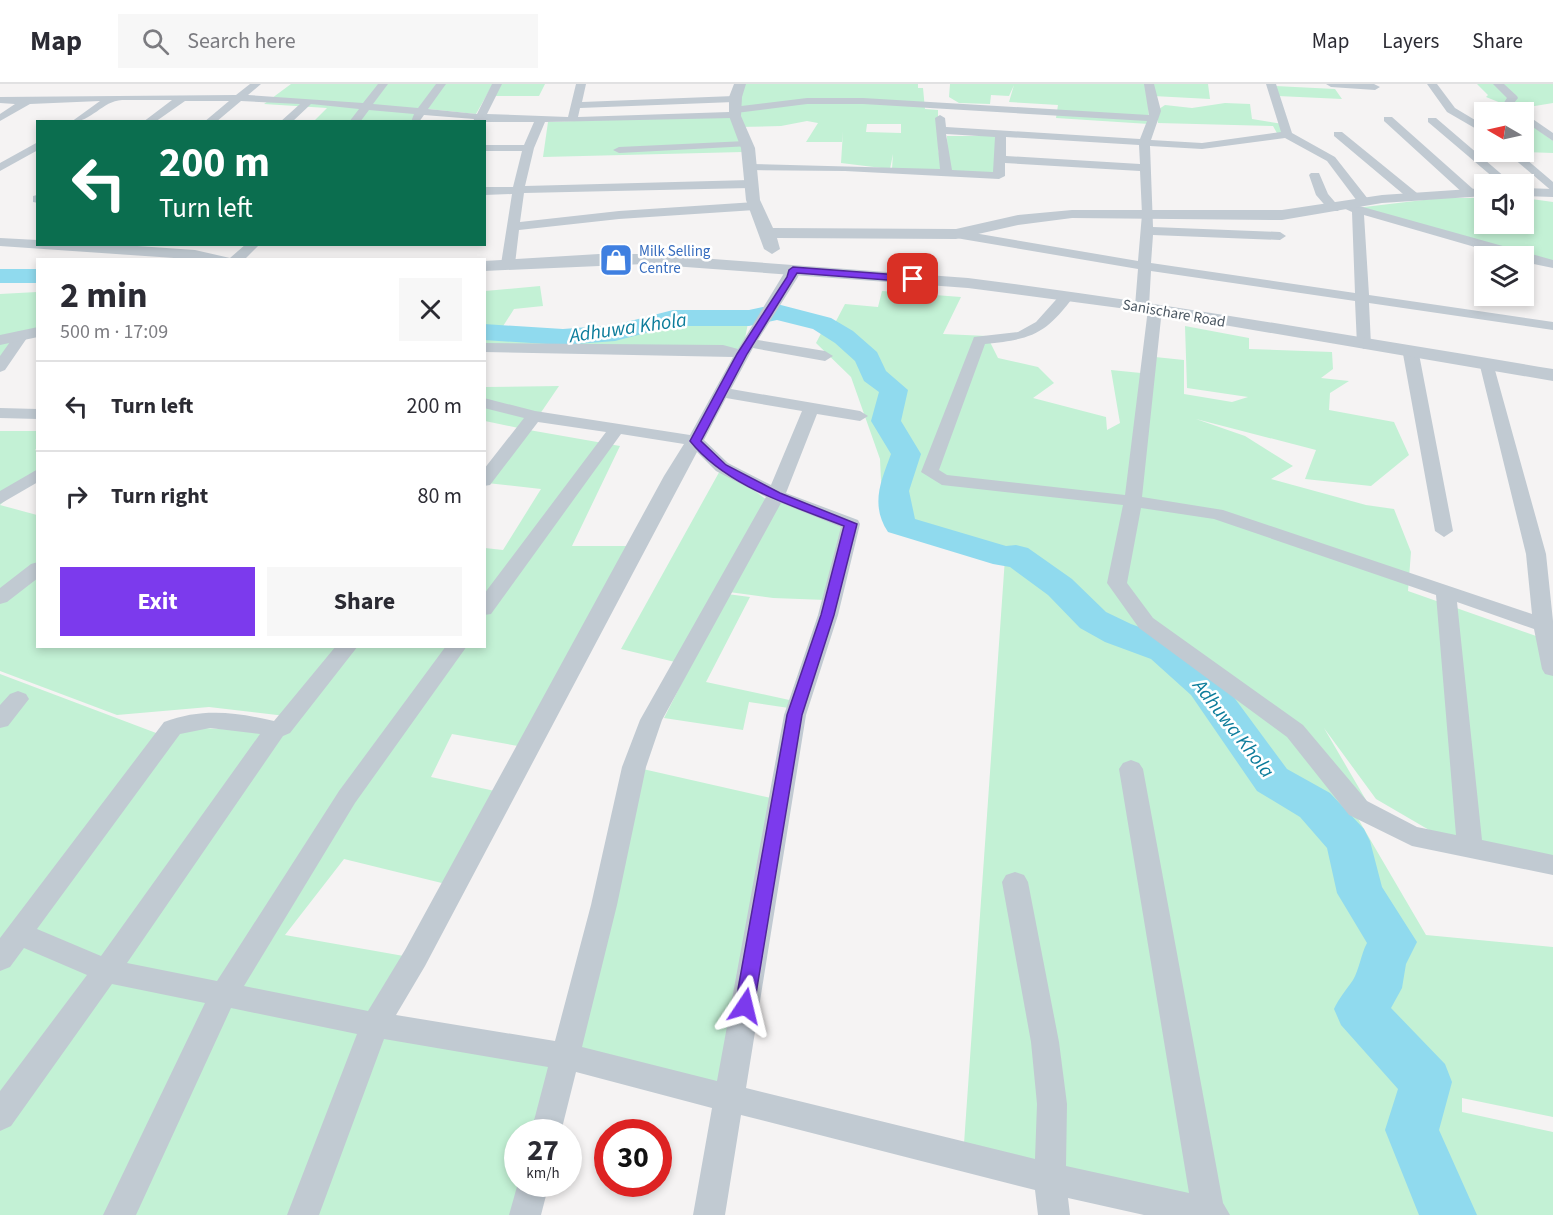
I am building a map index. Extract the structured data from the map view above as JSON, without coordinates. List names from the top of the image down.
{
  "streets": {
    "street": ["Sanischare Road"]
  },
  "water": ["Adhuwa Khola"],
  "places": {
    "shop": ["Milk Selling Centre"]
  },
  "north": "left",
  "page": {
    "header": "Map",
    "search": "Search here",
    "nav": ["Map", "Layers", "Share"],
    "turn": ["200 m", "Turn left"],
    "heading": ["2 min", "500 m · 17:09"],
    "list": [
      {
        "name": "Turn left",
        "value": "200 m"
      },
      {
        "name": "Turn right",
        "value": "80 m"
      }
    ],
    "buttons": ["Exit", "Share"],
    "speed": "27 km/h",
    "limit": "30"
  }
}
